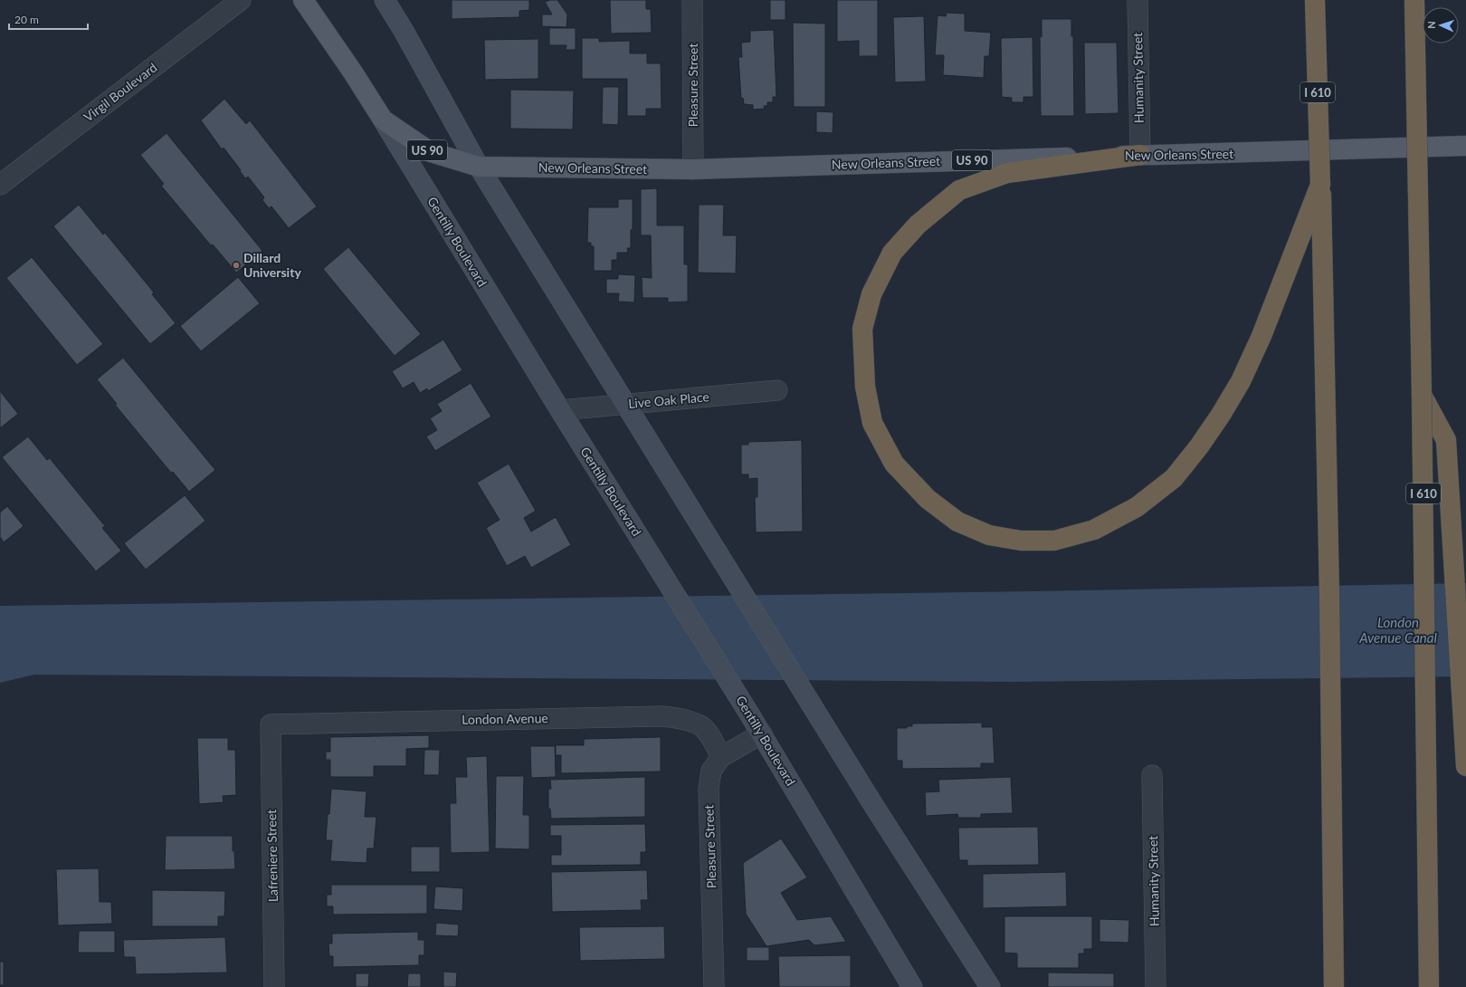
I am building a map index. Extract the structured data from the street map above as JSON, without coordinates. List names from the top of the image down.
{
  "streets": {
    "highway": ["I 610"],
    "main road": ["US 90", "New Orleans Street", "Gentilly Boulevard"],
    "street": [
      "Humanity Street",
      "Pleasure Street",
      "Virgil Boulevard",
      "Live Oak Place",
      "London Avenue",
      "Lafreniere Street"
    ]
  },
  "crossings": [
    ["Humanity Street", "New Orleans Street"],
    ["Pleasure Street", "New Orleans Street"],
    ["Pleasure Street", "Gentilly Boulevard"],
    ["Pleasure Street", "London Avenue"],
    ["New Orleans Street", "Gentilly Boulevard"],
    ["Gentilly Boulevard", "Live Oak Place"],
    ["London Avenue", "Lafreniere Street"]
  ],
  "water": ["London Avenue Canal"],
  "places": ["Dillard University"],
  "scale_bar": "20 m",
  "north": "left"
}
